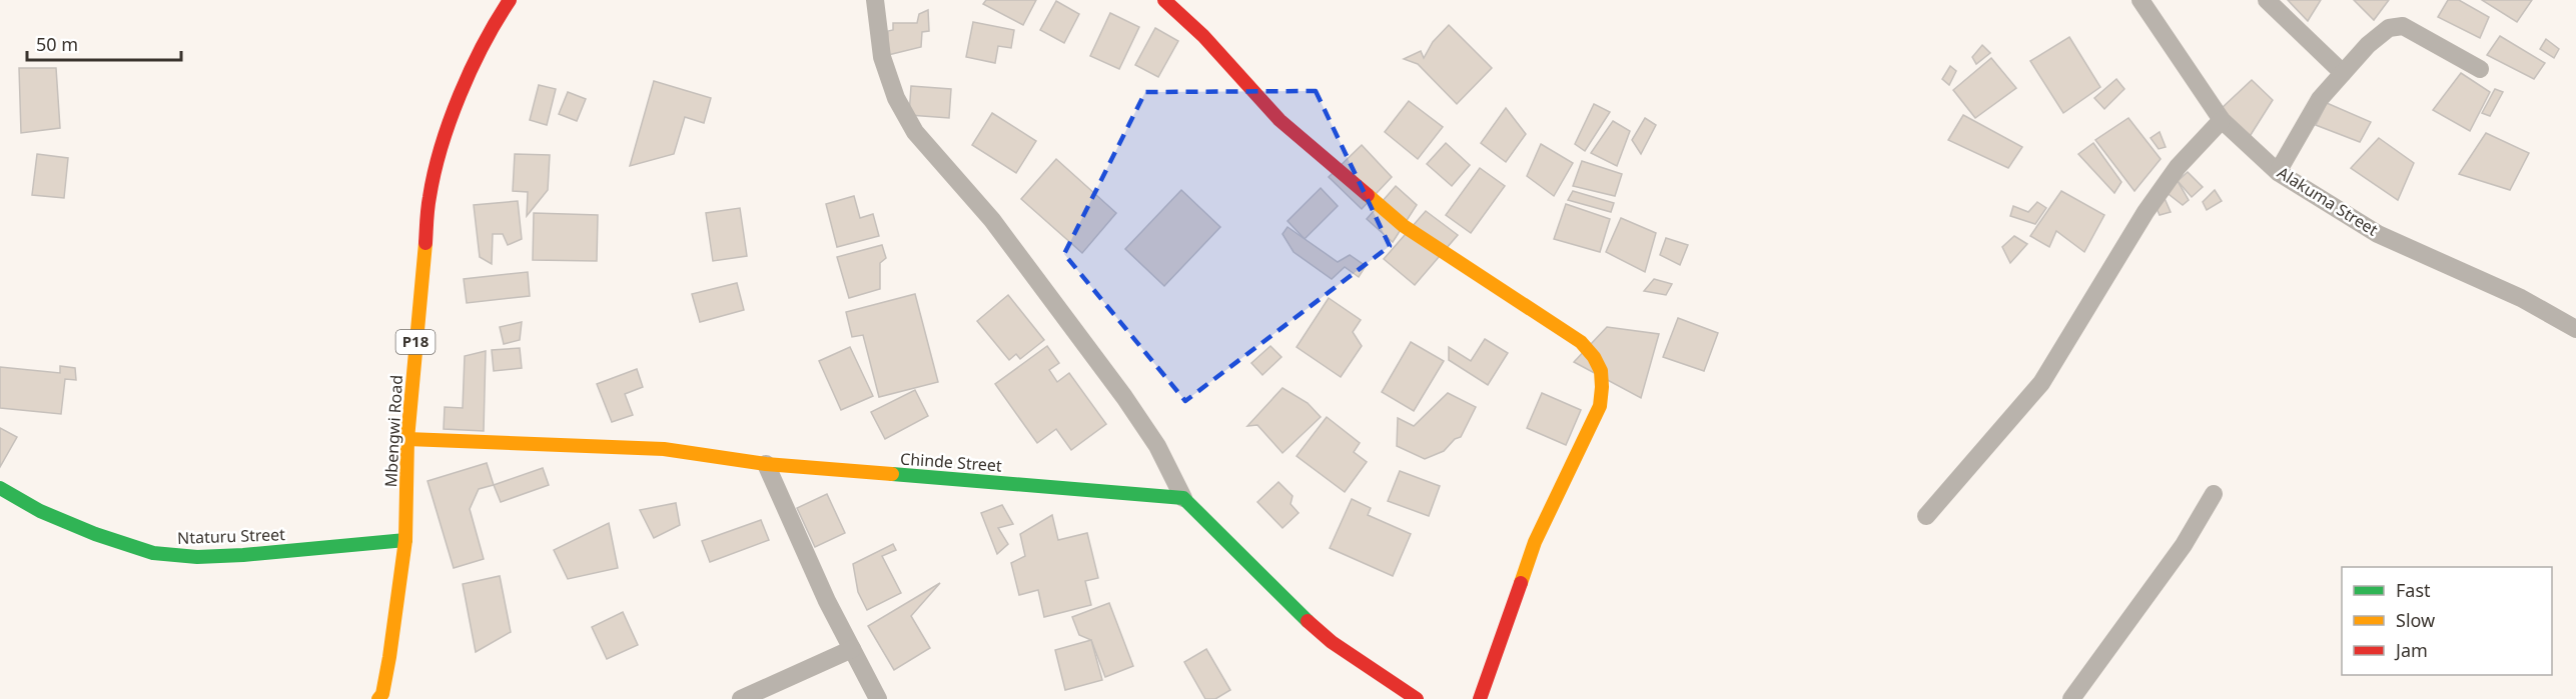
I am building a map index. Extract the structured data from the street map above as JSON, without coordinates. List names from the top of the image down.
{
  "streets": {
    "street": [
      "Alakuma Street",
      "P18",
      "Mbengwi Road",
      "Chinde Street",
      "Ntaturu Street"
    ]
  },
  "crossings": [
    ["Mbengwi Road", "Chinde Street"],
    ["Mbengwi Road", "Ntaturu Street"]
  ],
  "legend": ["Fast", "Slow", "Jam"],
  "scale_bar": "50 m"
}
